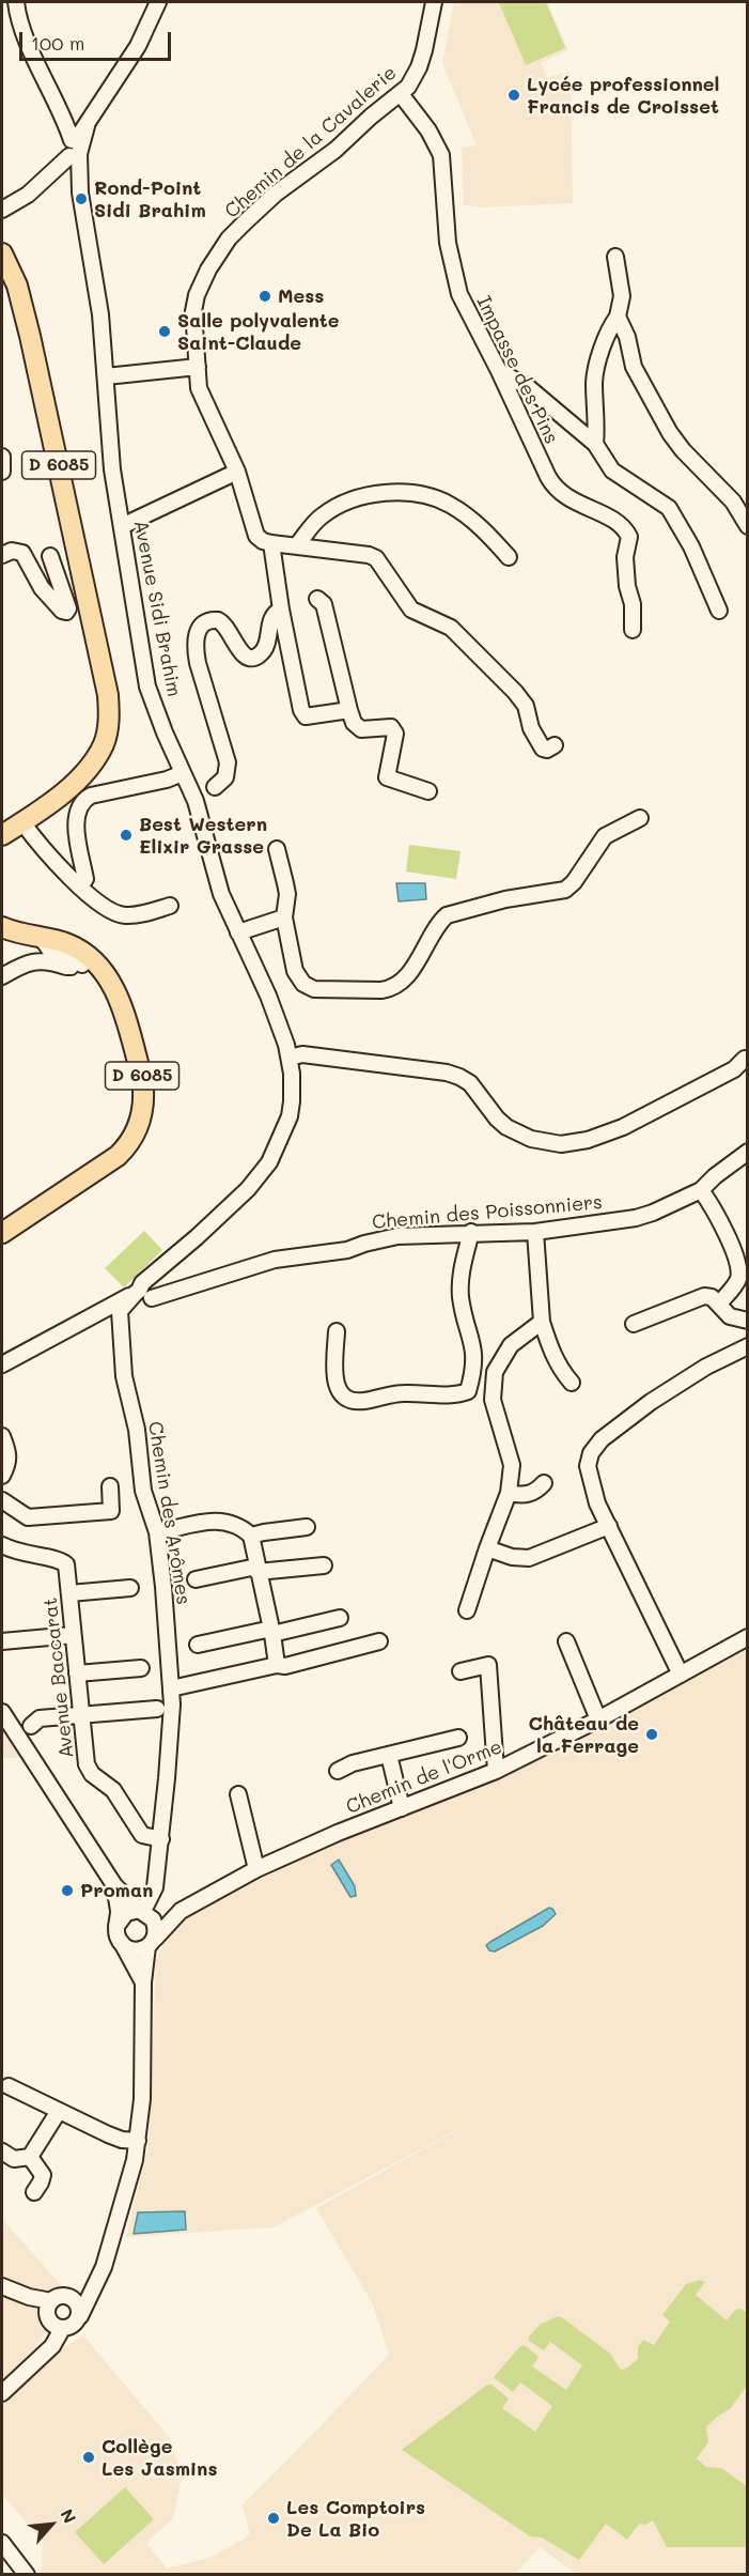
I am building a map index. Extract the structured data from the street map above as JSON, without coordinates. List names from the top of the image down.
{
  "streets": {
    "main road": ["D 6085"],
    "street": [
      "Chemin de la Cavalerie",
      "Impasse des Pins",
      "Avenue Sidi Brahim",
      "Chemin des Poissonniers",
      "Chemin des Arômes",
      "Avenue Baccarat",
      "Chemin de l'Orme"
    ]
  },
  "crossings": [
    ["Chemin de la Cavalerie", "Impasse des Pins"],
    ["Avenue Sidi Brahim", "Chemin des Poissonniers"],
    ["Chemin des Arômes", "Avenue Baccarat"],
    ["Chemin des Arômes", "Chemin de l'Orme"]
  ],
  "places": [
    "Lycée professionnel Francis de Croisset",
    "Rond-Point Sidi Brahim",
    "Mess",
    "Salle polyvalente Saint-Claude",
    "Best Western Elixir Grasse",
    "Château de la Ferrage",
    "Proman",
    "Collège Les Jasmins",
    "Les Comptoirs De La Bio"
  ],
  "scale_bar": "100 m",
  "north": "top right"
}
